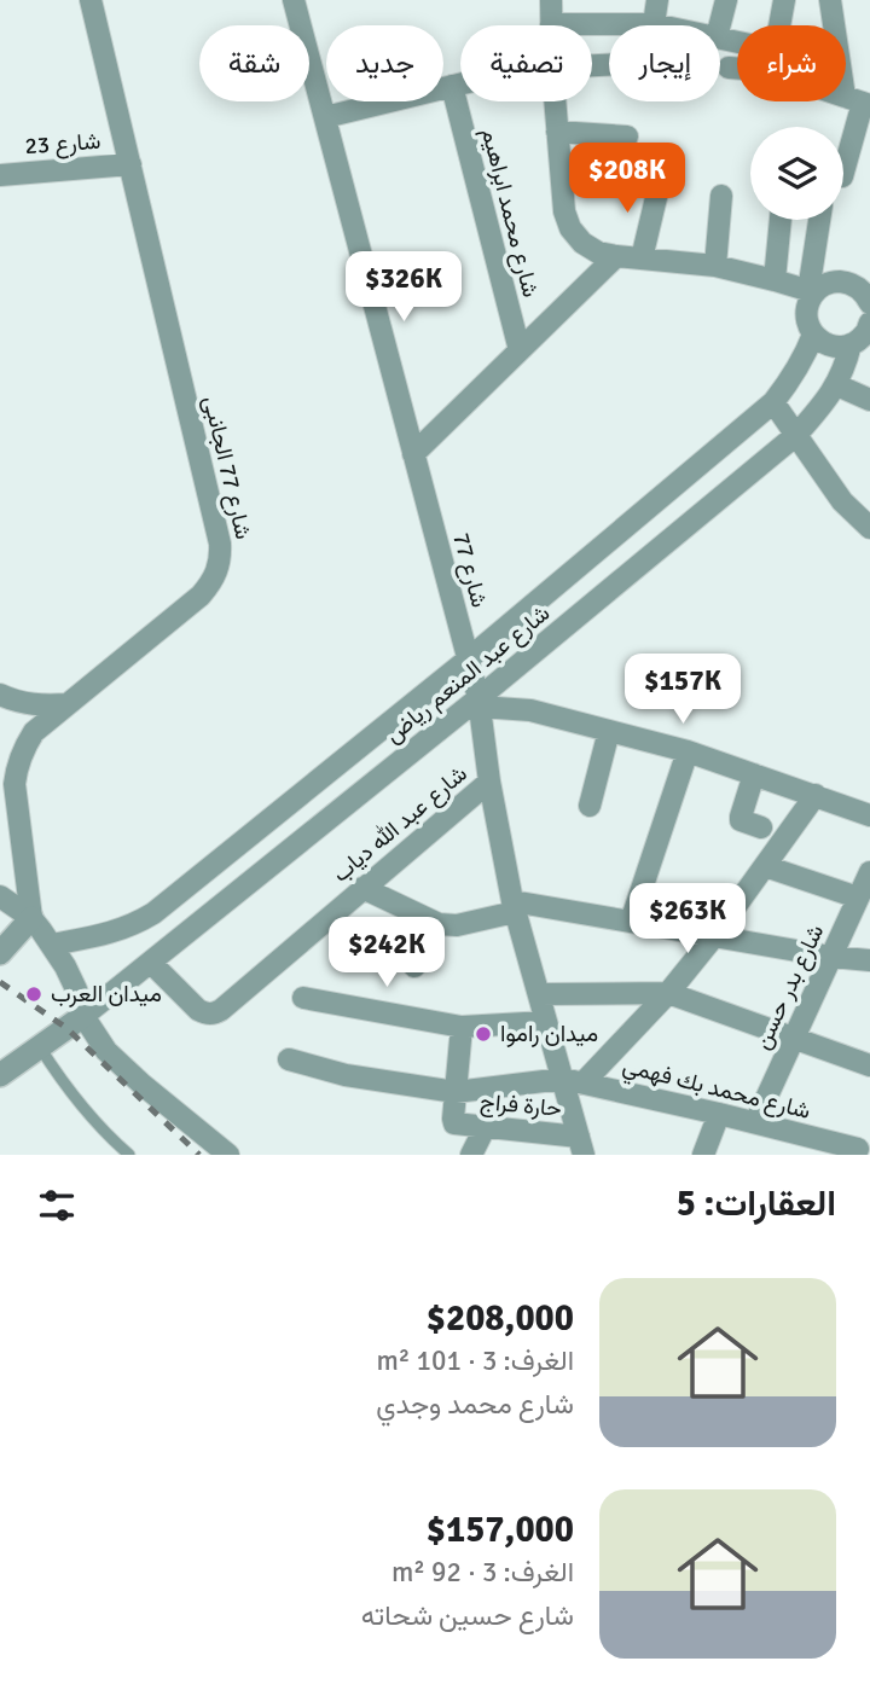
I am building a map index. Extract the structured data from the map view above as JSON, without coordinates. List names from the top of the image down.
{
  "streets": {
    "street": [
      "شارع 23",
      "شارع محمد ابراهيم",
      "شارع 77 الجانبى",
      "شارع 77",
      "شارع عبد المنعم رياض",
      "شارع عبد الله دياب",
      "شارع بدر حسن",
      "شارع محمد بك فهمي",
      "حارة فراج"
    ]
  },
  "crossings": [
    ["شارع 23", "شارع 77 الجانبى"],
    ["شارع 77", "شارع عبد المنعم رياض"],
    ["شارع 77", "شارع عبد الله دياب"],
    ["شارع 77", "شارع محمد بك فهمي"],
    ["شارع 77", "حارة فراج"],
    ["شارع عبد المنعم رياض", "شارع عبد الله دياب"],
    ["شارع بدر حسن", "شارع محمد بك فهمي"]
  ],
  "places": ["ميدان العرب", "ميدان راموا"],
  "page": {
    "chip": [
      "شراء",
      "إيجار",
      "تصفية",
      "جديد",
      "شقة"
    ],
    "price": [
      "$208K",
      "$326K",
      "$157K",
      "$263K",
      "$242K"
    ],
    "heading": "العقارات: 5",
    "list": [
      {
        "name": "$208,000",
        "note": "الغرف: 3 · 101 m² · شارع محمد وجدي"
      },
      {
        "name": "$157,000",
        "note": "الغرف: 3 · 92 m² · شارع حسين شحاته"
      }
    ]
  }
}
